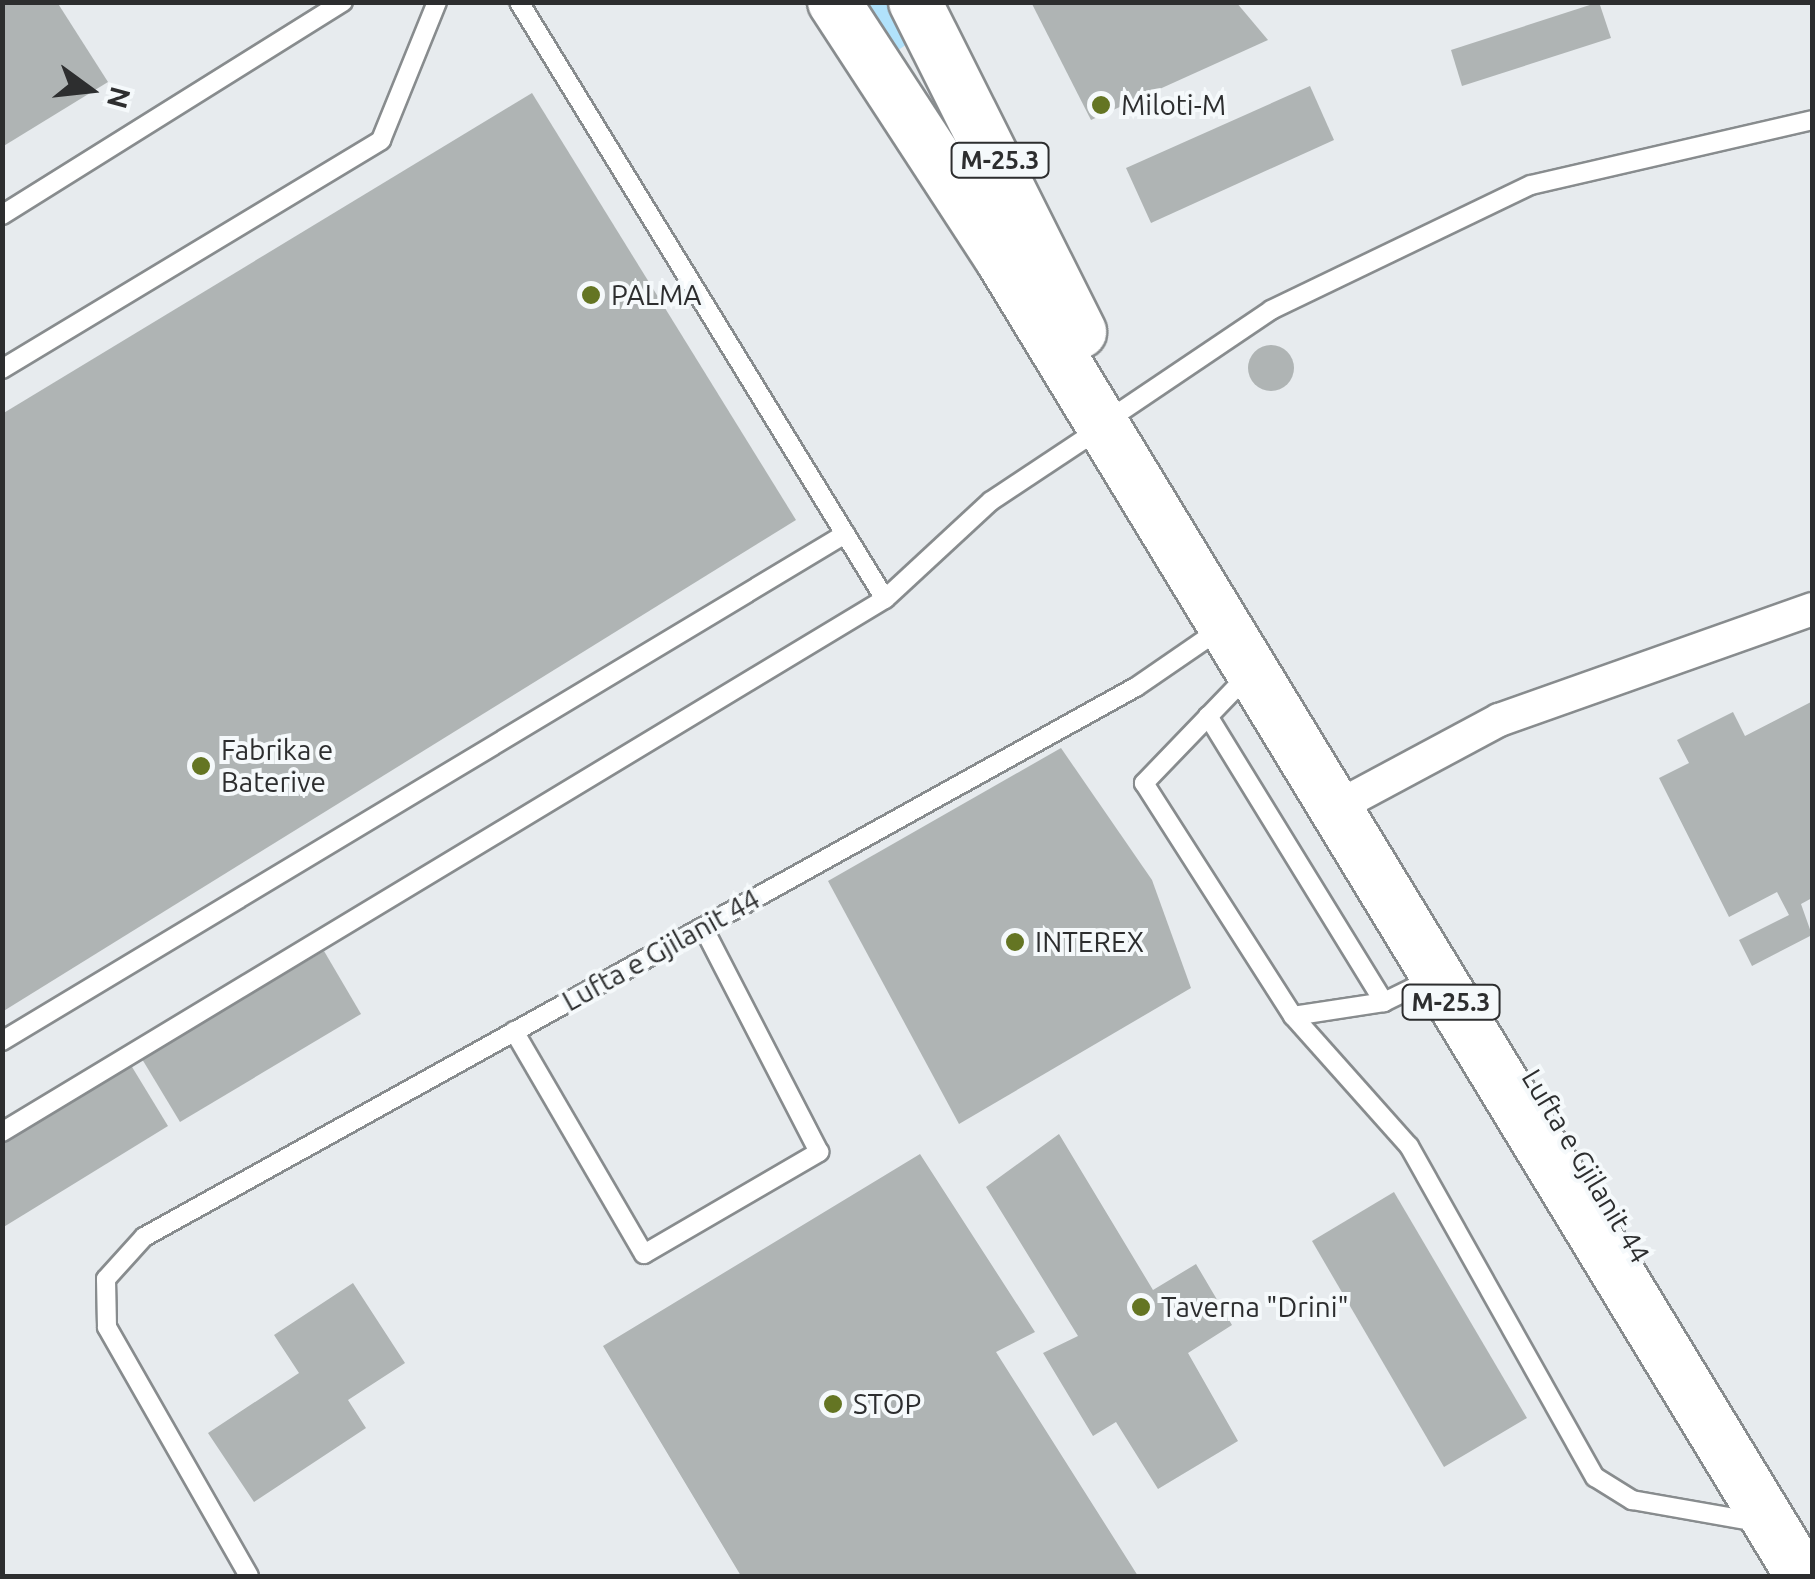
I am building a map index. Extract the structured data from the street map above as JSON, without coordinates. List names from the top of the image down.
{
  "streets": {
    "main road": ["M-25.3", "Lufta e Gjilanit 44"]
  },
  "crossings": [
    ["M-25.3", "Lufta e Gjilanit 44"]
  ],
  "places": [
    "Miloti-M",
    "PALMA",
    "Fabrika e Baterive",
    "INTEREX",
    "Taverna \"Drini\"",
    "STOP"
  ],
  "north": "right"
}
